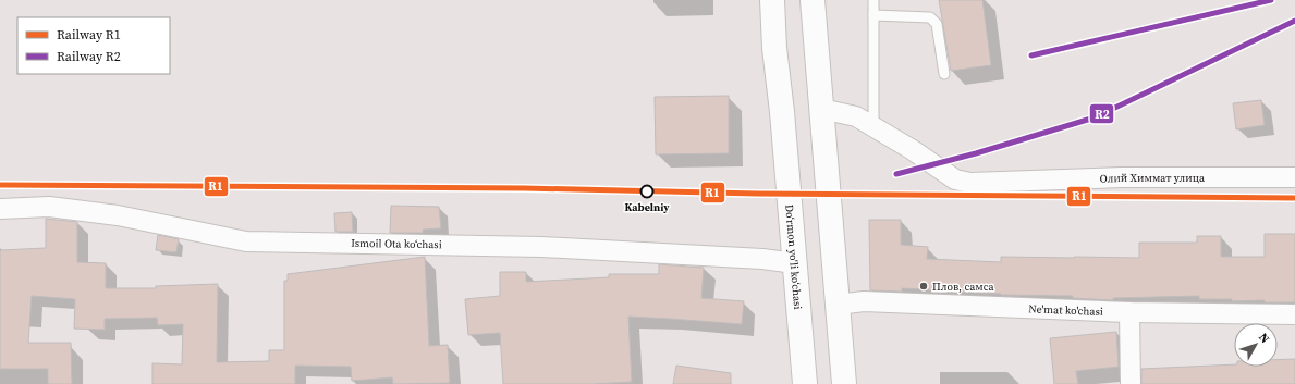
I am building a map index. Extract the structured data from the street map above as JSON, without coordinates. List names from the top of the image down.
{
  "streets": {
    "main road": ["Do‘rmon yo‘li ko‘chasi"],
    "street": ["Олий Химмат улица", "Ismoil Ota koʻchasi", "Ne'mat ko'chasi"]
  },
  "crossings": [
    ["Ismoil Ota koʻchasi", "Do‘rmon yo‘li ko‘chasi"]
  ],
  "places": ["Kabelniy", "Плов, самса"],
  "lines": ["rail line R2", "rail line R1"],
  "legend": ["Railway R1", "Railway R2"],
  "north": "top right"
}
